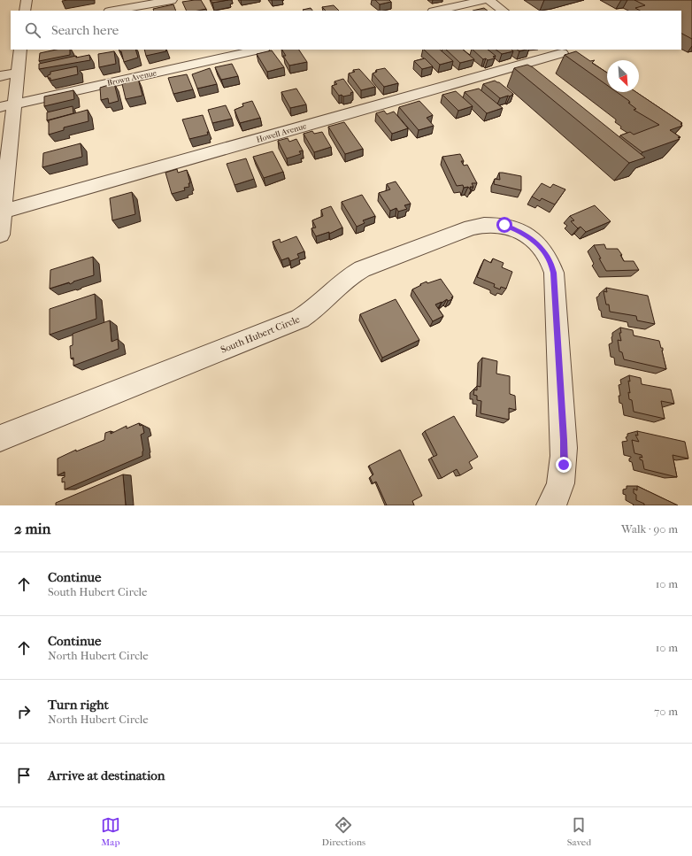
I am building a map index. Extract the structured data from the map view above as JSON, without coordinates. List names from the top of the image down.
{
  "streets": {
    "street": ["Brown Avenue", "Howell Avenue", "South Hubert Circle"]
  },
  "north": "bottom right",
  "page": {
    "search": "Search here",
    "heading": ["2 min", "Walk · 90 m"],
    "list": [
      ["Continue", "South Hubert Circle", "10 m"],
      ["Continue", "North Hubert Circle", "10 m"],
      ["Turn right", "North Hubert Circle", "70 m"],
      "Arrive at destination"
    ],
    "nav": ["Map", "Directions", "Saved"]
  }
}
